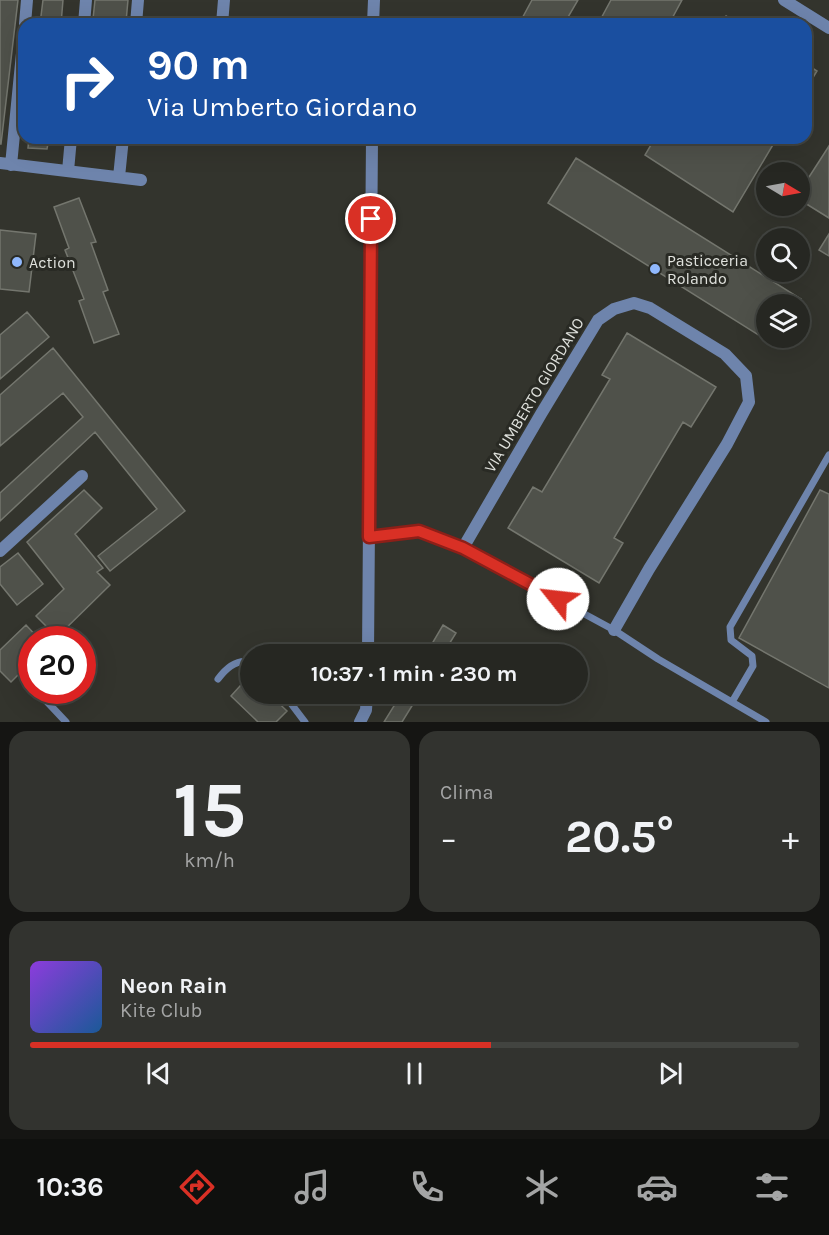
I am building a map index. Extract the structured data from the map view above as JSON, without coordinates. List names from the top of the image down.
{
  "streets": {
    "street": ["VIA UMBERTO GIORDANO"]
  },
  "places": ["Action", "Pasticceria Rolando"],
  "north": "right",
  "page": {
    "turn": ["90 m", "Via Umberto Giordano"],
    "limit": "20",
    "trip": "10:37 · 1 min · 230 m",
    "tile": [
      ["15", "km/h"],
      "Clima"
    ],
    "heat": ["−", "20.5°", "+"],
    "song": ["Neon Rain", "Kite Club"],
    "tabs": "10:36"
  }
}
